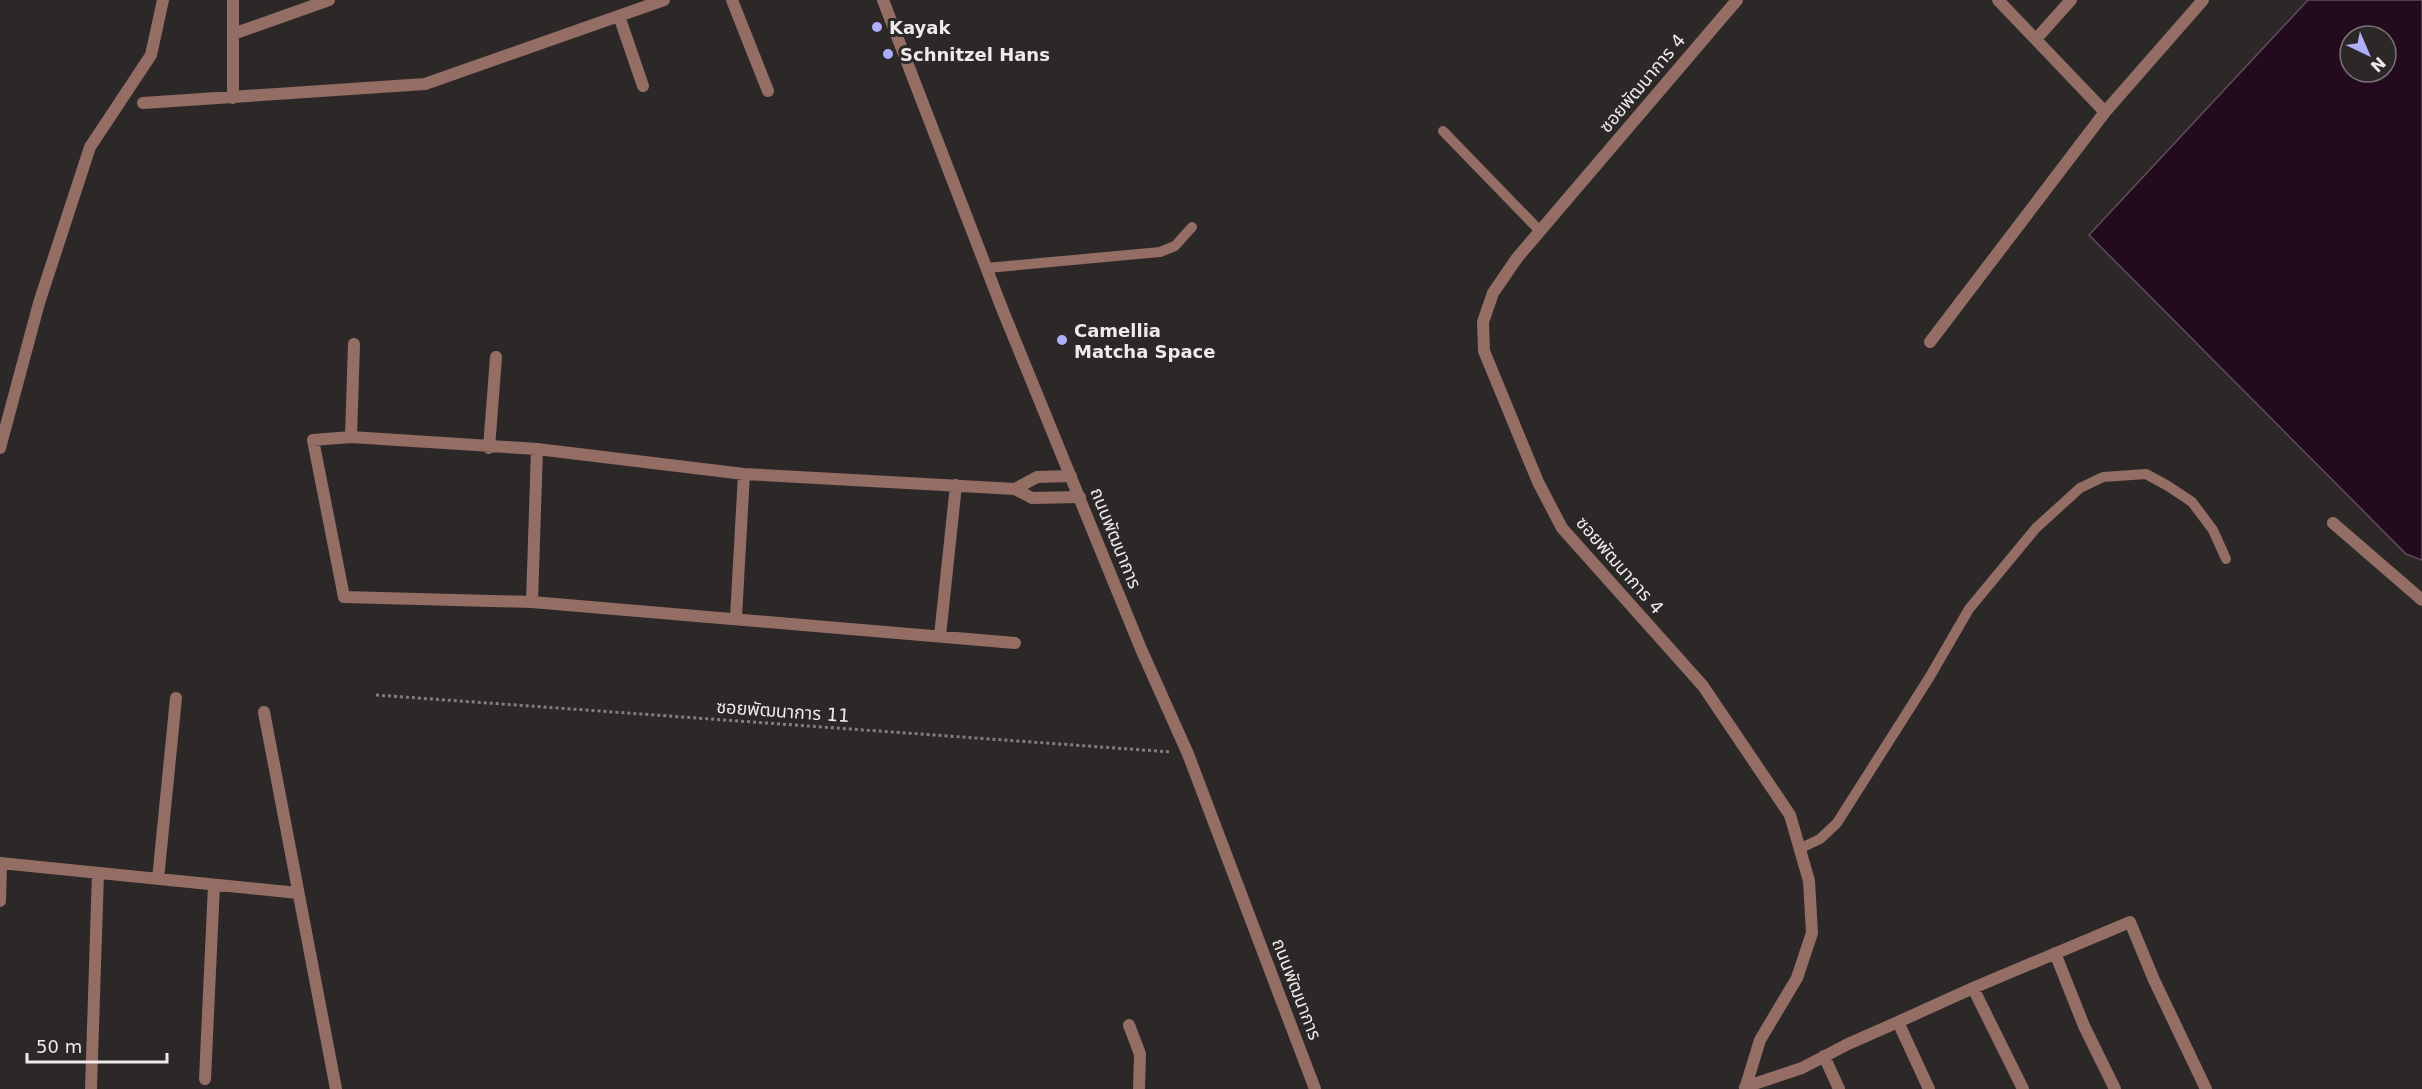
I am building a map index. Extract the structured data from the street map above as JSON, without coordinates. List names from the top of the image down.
{
  "streets": {
    "street": ["ซอยพัฒนาการ 4", "ถนนพัฒนาการ"],
    "path": ["ซอยพัฒนาการ 11"]
  },
  "crossings": [
    ["ถนนพัฒนาการ", "ซอยพัฒนาการ 11"]
  ],
  "places": ["Kayak", "Schnitzel Hans", "Camellia Matcha Space"],
  "scale_bar": "50 m",
  "north": "bottom right"
}
